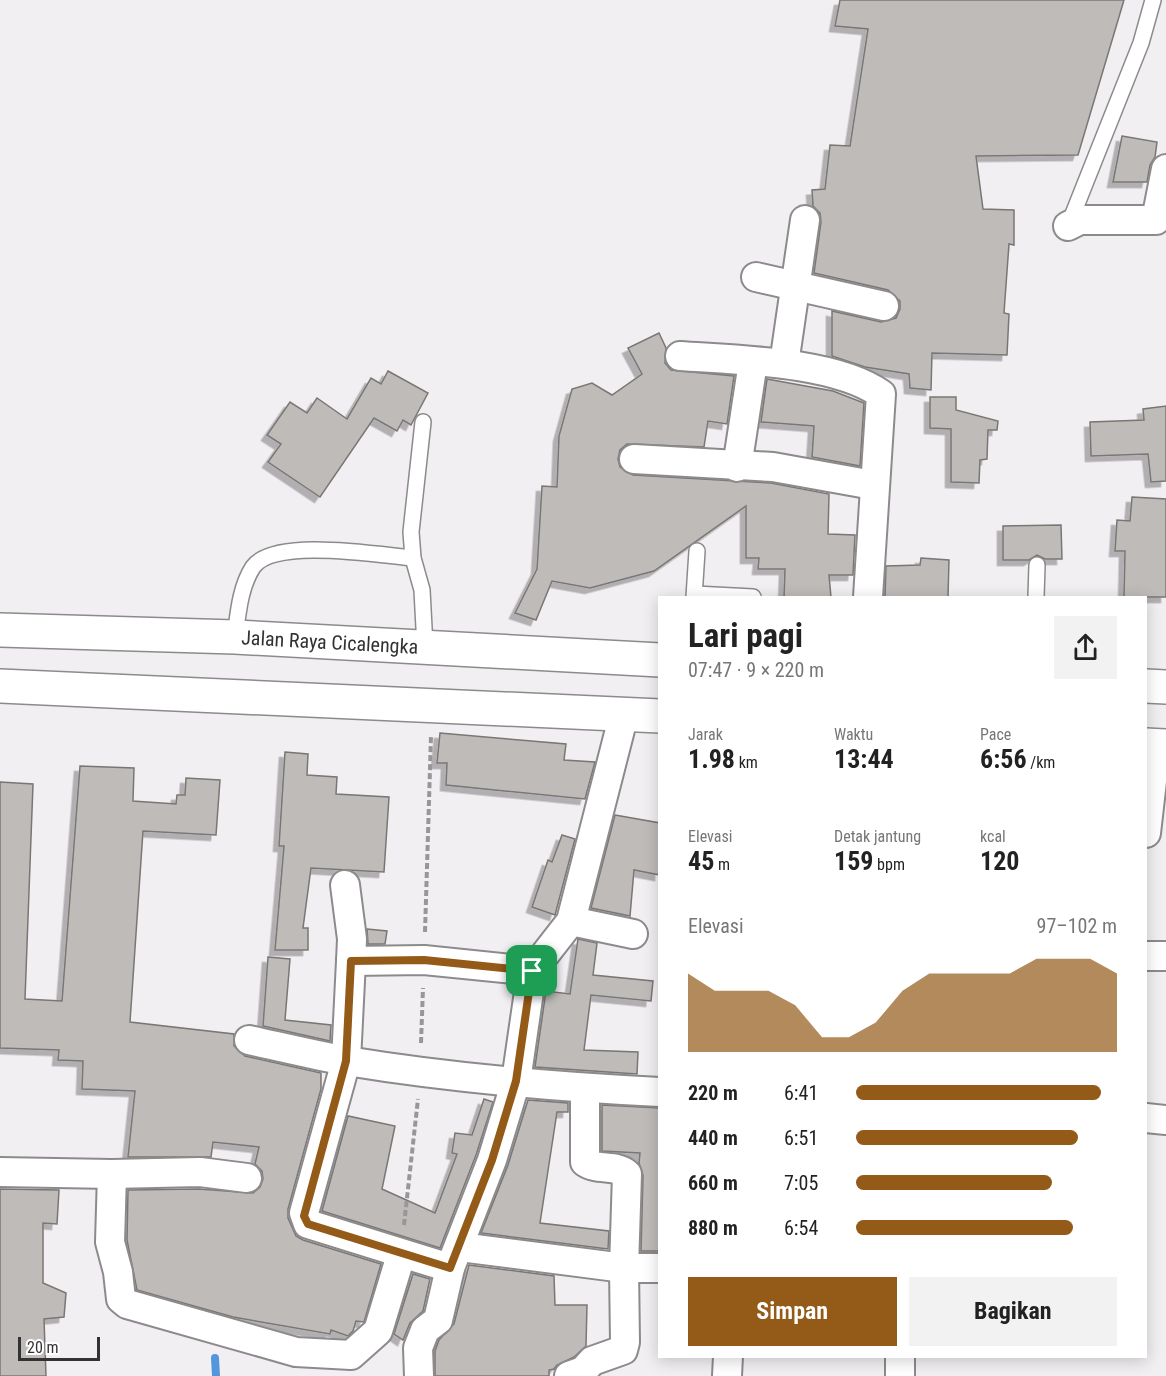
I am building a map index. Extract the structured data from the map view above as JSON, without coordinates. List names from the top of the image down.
{
  "streets": {
    "highway": ["Jalan Raya Cicalengka"]
  },
  "scale_bar": "20 m",
  "page": {
    "heading": ["Lari pagi", "07:47 · 9 × 220 m"],
    "stats": [
      ["Jarak", "1.98 km"],
      ["Waktu", "13:44"],
      ["Pace", "6:56 /km"],
      ["Elevasi", "45 m"],
      ["Detak jantung", "159 bpm"],
      ["kcal", "120"]
    ],
    "chart": ["Elevasi", "97–102 m"],
    "list": [
      {
        "name": "220 m",
        "note": "6:41"
      },
      {
        "name": "440 m",
        "note": "6:51"
      },
      {
        "name": "660 m",
        "note": "7:05"
      },
      {
        "name": "880 m",
        "note": "6:54"
      }
    ],
    "buttons": ["Simpan", "Bagikan"],
    "scale": "20 m"
  }
}
